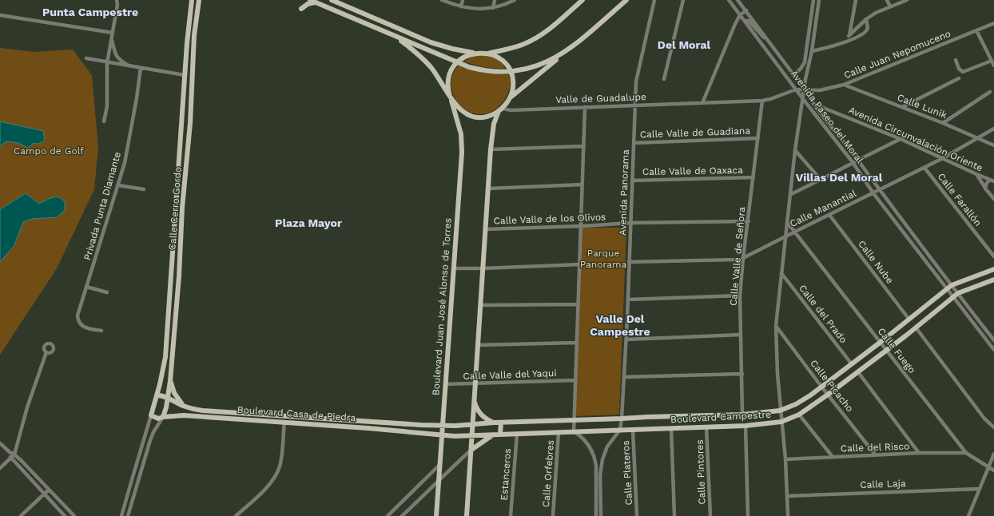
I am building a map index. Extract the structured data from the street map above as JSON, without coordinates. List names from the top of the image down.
{
  "streets": {
    "main road": [
      "Calle Cerro Gordo",
      "Boulevard Juan José Alonso de Torres",
      "Boulevard Casa de Piedra",
      "Boulevard Campestre"
    ],
    "street": [
      "Calle Juan Nepomuceno",
      "Valle de Guadalupe",
      "Calle Lunik",
      "Avenida Paseo del Moral",
      "Calle Valle de Guadiana",
      "Avenida Circunvalación Oriente",
      "Calle Valle de Oaxaca",
      "Avenida Panorama",
      "Calle Farallón",
      "Privada Punta Diamante",
      "Calle Manantial",
      "Calle Valle de los Olivos",
      "Calle Valle de Señora",
      "Calle Nube",
      "Calle del Prado",
      "Calle Fuego",
      "Calle Valle del Yaqui",
      "Calle Picacho",
      "Calle del Risco",
      "Calle Pintores",
      "Calle Plateros",
      "Calle Orfebres",
      "Estanceros",
      "Calle Laja"
    ]
  },
  "crossings": [
    ["Calle Juan Nepomuceno", "Valle de Guadalupe"],
    ["Calle Juan Nepomuceno", "Calle Lunik"],
    ["Calle Juan Nepomuceno", "Avenida Paseo del Moral"],
    ["Valle de Guadalupe", "Avenida Paseo del Moral"],
    ["Valle de Guadalupe", "Avenida Panorama"],
    ["Valle de Guadalupe", "Calle Valle de Señora"],
    ["Valle de Guadalupe", "Boulevard Juan José Alonso de Torres"],
    ["Calle Lunik", "Calle Manantial"],
    ["Avenida Paseo del Moral", "Avenida Circunvalación Oriente"],
    ["Avenida Paseo del Moral", "Calle Manantial"],
    ["Avenida Paseo del Moral", "Boulevard Campestre"],
    ["Calle Valle de Guadiana", "Avenida Panorama"],
    ["Calle Valle de Guadiana", "Calle Valle de Señora"],
    ["Avenida Circunvalación Oriente", "Calle Manantial"],
    ["Calle Valle de Oaxaca", "Avenida Panorama"],
    ["Calle Valle de Oaxaca", "Calle Valle de Señora"],
    ["Avenida Panorama", "Calle Valle de los Olivos"],
    ["Avenida Panorama", "Boulevard Campestre"],
    ["Calle Farallón", "Calle Manantial"],
    ["Calle Cerro Gordo", "Boulevard Casa de Piedra"],
    ["Calle Manantial", "Calle Valle de Señora"],
    ["Calle Manantial", "Calle Nube"],
    ["Calle Manantial", "Calle Fuego"],
    ["Calle Valle de los Olivos", "Calle Valle de Señora"],
    ["Calle Valle de Señora", "Boulevard Campestre"],
    ["Calle Nube", "Boulevard Campestre"],
    ["Boulevard Juan José Alonso de Torres", "Calle Valle del Yaqui"],
    ["Boulevard Juan José Alonso de Torres", "Boulevard Casa de Piedra"],
    ["Boulevard Juan José Alonso de Torres", "Boulevard Campestre"],
    ["Calle del Prado", "Boulevard Campestre"],
    ["Calle Fuego", "Boulevard Campestre"],
    ["Calle Fuego", "Calle del Risco"],
    ["Calle Picacho", "Boulevard Campestre"],
    ["Calle Picacho", "Calle del Risco"],
    ["Boulevard Casa de Piedra", "Boulevard Campestre"],
    ["Boulevard Campestre", "Calle Pintores"],
    ["Boulevard Campestre", "Calle Plateros"],
    ["Boulevard Campestre", "Calle Orfebres"],
    ["Boulevard Campestre", "Estanceros"]
  ],
  "districts": [
    "Punta Campestre",
    "Del Moral",
    "Villas Del Moral",
    "Plaza Mayor",
    "Valle Del Campestre"
  ],
  "parks": ["Campo de Golf", "Parque Panorama"]
}
